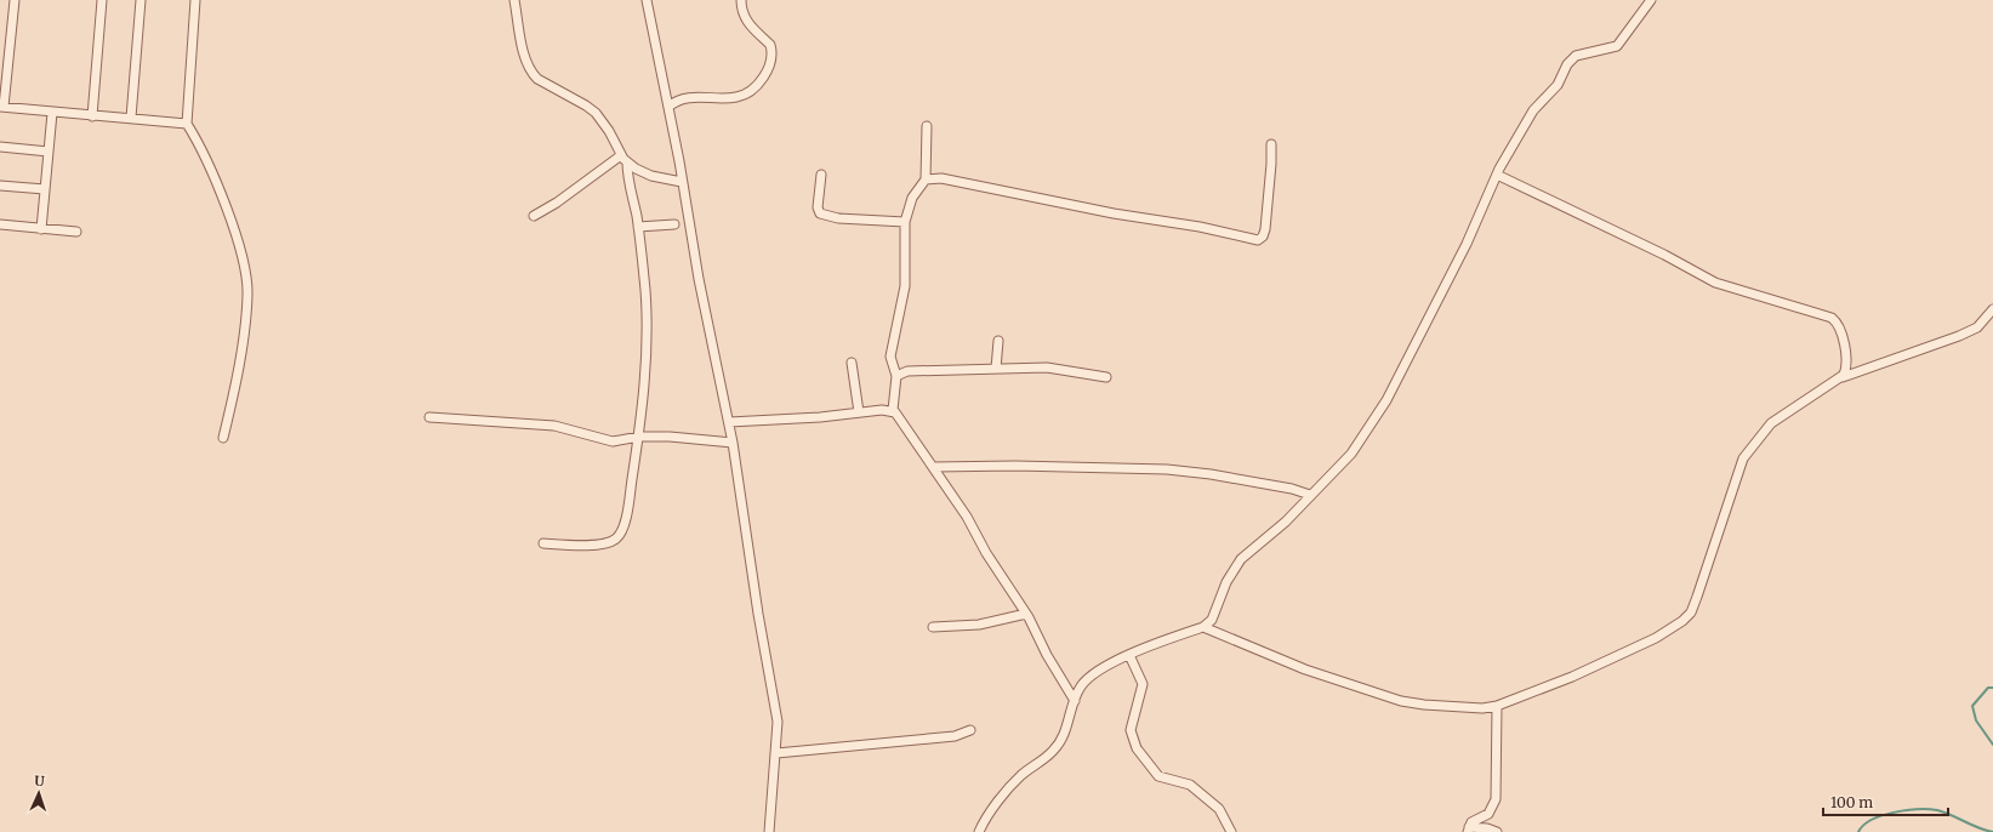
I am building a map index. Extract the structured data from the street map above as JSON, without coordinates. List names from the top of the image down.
{
  "scale_bar": "100 m",
  "north": "top"
}
